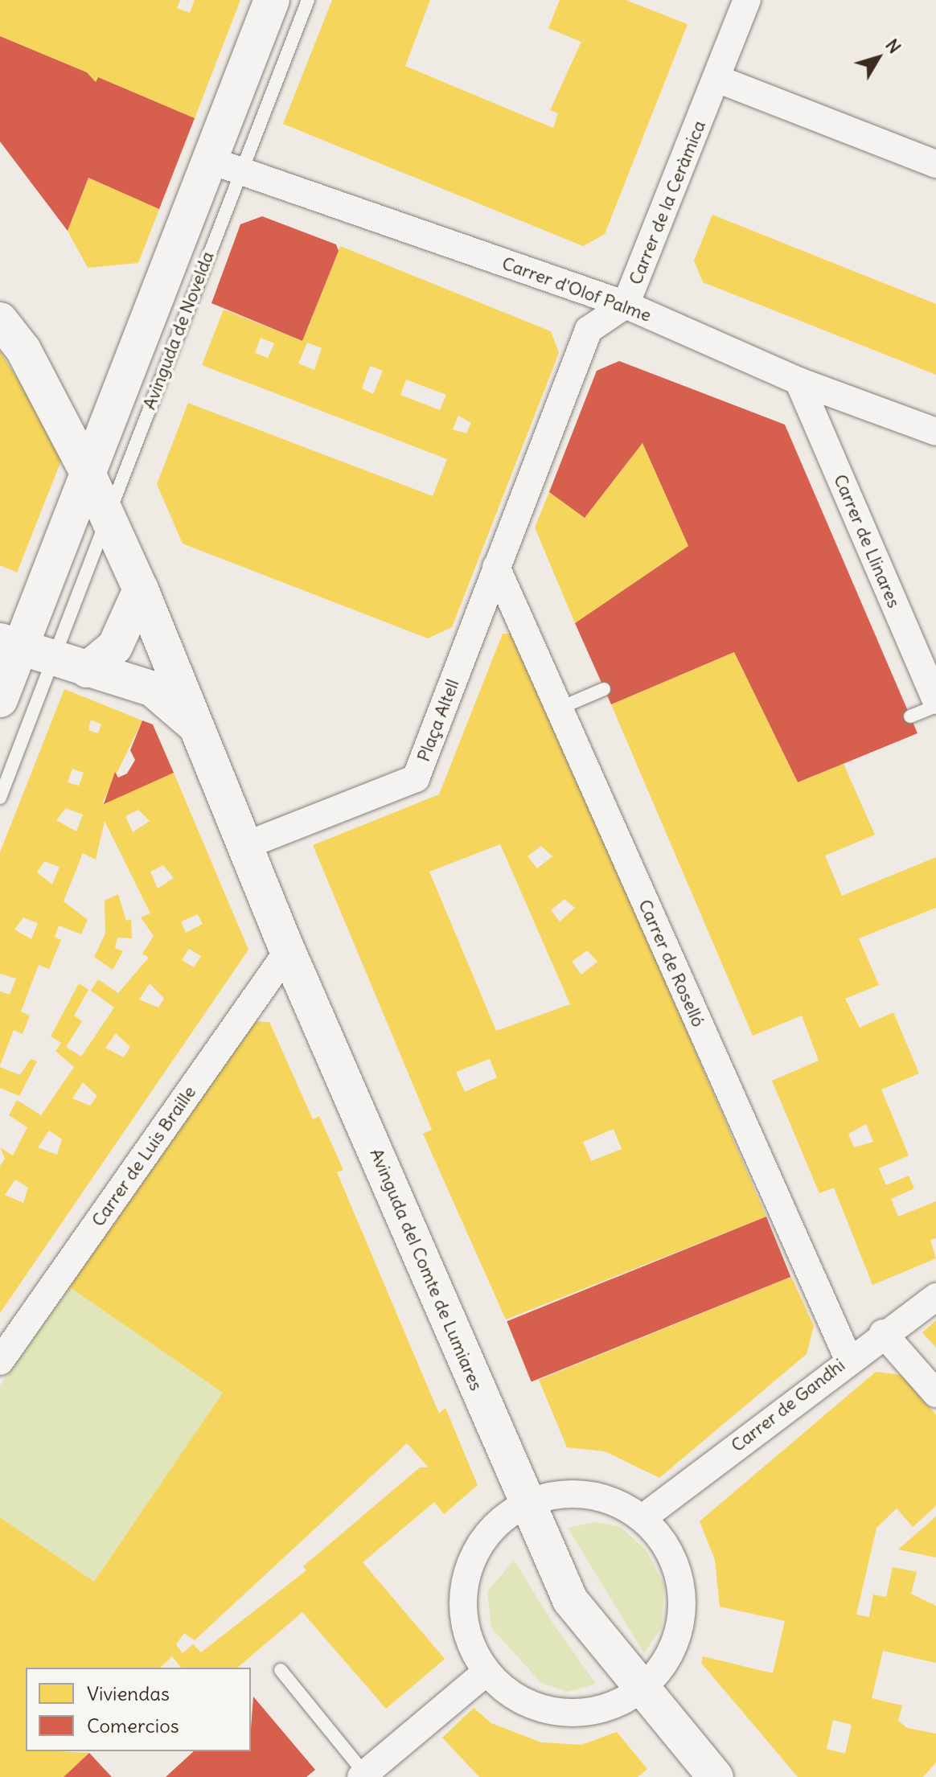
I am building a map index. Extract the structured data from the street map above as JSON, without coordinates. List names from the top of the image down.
{
  "streets": {
    "street": [
      "Carrer de la Ceràmica",
      "Carrer d'Olof Palme",
      "Avinguda de Novelda",
      "Carrer de Llinares",
      "Plaça Altell",
      "Carrer de Roselló",
      "Carrer de Luis Braille",
      "Avinguda del Comte de Lumiares",
      "Carrer de Gandhi"
    ]
  },
  "crossings": [
    ["Carrer de la Ceràmica", "Carrer d'Olof Palme"],
    ["Carrer de la Ceràmica", "Plaça Altell"],
    ["Carrer de la Ceràmica", "Carrer de Roselló"],
    ["Carrer d'Olof Palme", "Avinguda de Novelda"],
    ["Carrer d'Olof Palme", "Carrer de Llinares"],
    ["Avinguda de Novelda", "Avinguda del Comte de Lumiares"],
    ["Plaça Altell", "Carrer de Roselló"],
    ["Plaça Altell", "Avinguda del Comte de Lumiares"],
    ["Carrer de Roselló", "Carrer de Gandhi"],
    ["Carrer de Luis Braille", "Avinguda del Comte de Lumiares"]
  ],
  "legend": ["Viviendas", "Comercios"],
  "north": "top right"
}
